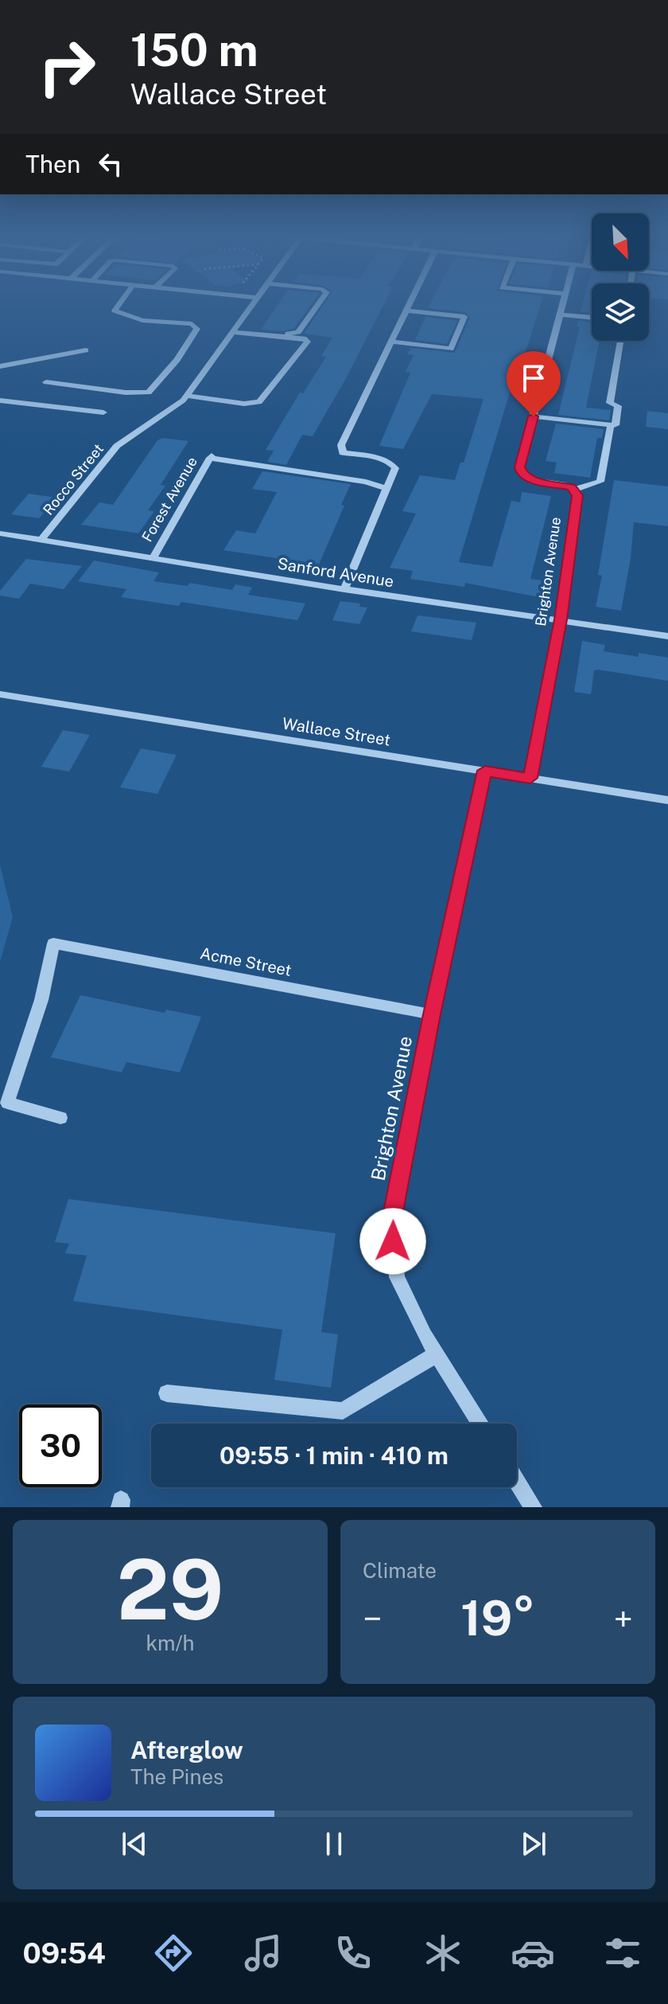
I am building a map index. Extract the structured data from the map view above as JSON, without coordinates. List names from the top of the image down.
{
  "streets": {
    "street": [
      "Rocco Street",
      "Forest Avenue",
      "Brighton Avenue",
      "Sanford Avenue",
      "Wallace Street",
      "Acme Street"
    ]
  },
  "crossings": [
    ["Rocco Street", "Sanford Avenue"],
    ["Forest Avenue", "Sanford Avenue"],
    ["Brighton Avenue", "Sanford Avenue"],
    ["Brighton Avenue", "Wallace Street"],
    ["Brighton Avenue", "Acme Street"]
  ],
  "north": "bottom right",
  "page": {
    "turn": ["150 m", "Wallace Street"],
    "then": "Then",
    "limit": "30",
    "trip": "09:55 · 1 min · 410 m",
    "tile": [
      ["29", "km/h"],
      "Climate"
    ],
    "heat": ["−", "19°", "+"],
    "song": ["Afterglow", "The Pines"],
    "tabs": "09:54"
  }
}
